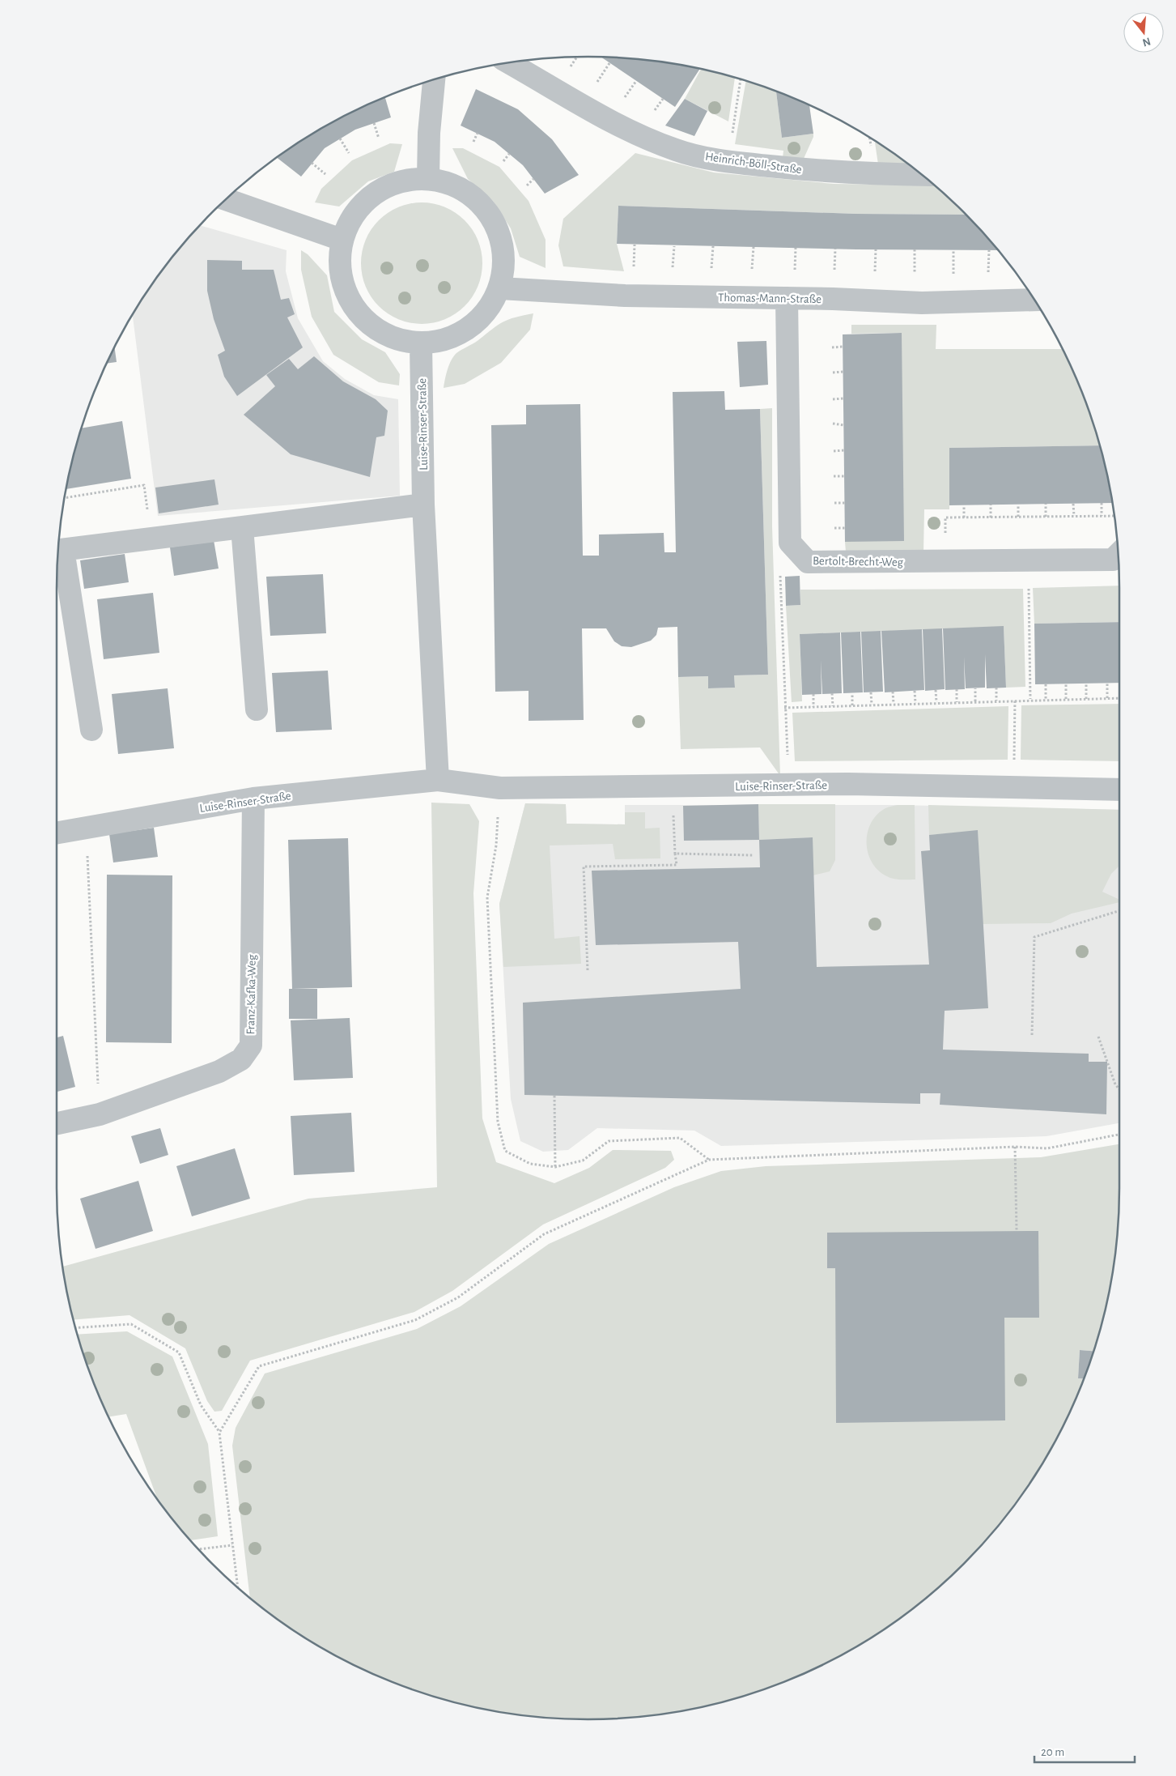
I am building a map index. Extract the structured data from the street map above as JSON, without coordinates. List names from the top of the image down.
{
  "streets": {
    "street": [
      "Heinrich-Böll-Straße",
      "Thomas-Mann-Straße",
      "Luise-Rinser-Straße",
      "Bertolt-Brecht-Weg",
      "Franz-Kafka-Weg"
    ]
  },
  "crossings": [
    ["Thomas-Mann-Straße", "Bertolt-Brecht-Weg"],
    ["Luise-Rinser-Straße", "Franz-Kafka-Weg"]
  ],
  "scale_bar": "20 m",
  "north": "bottom"
}
